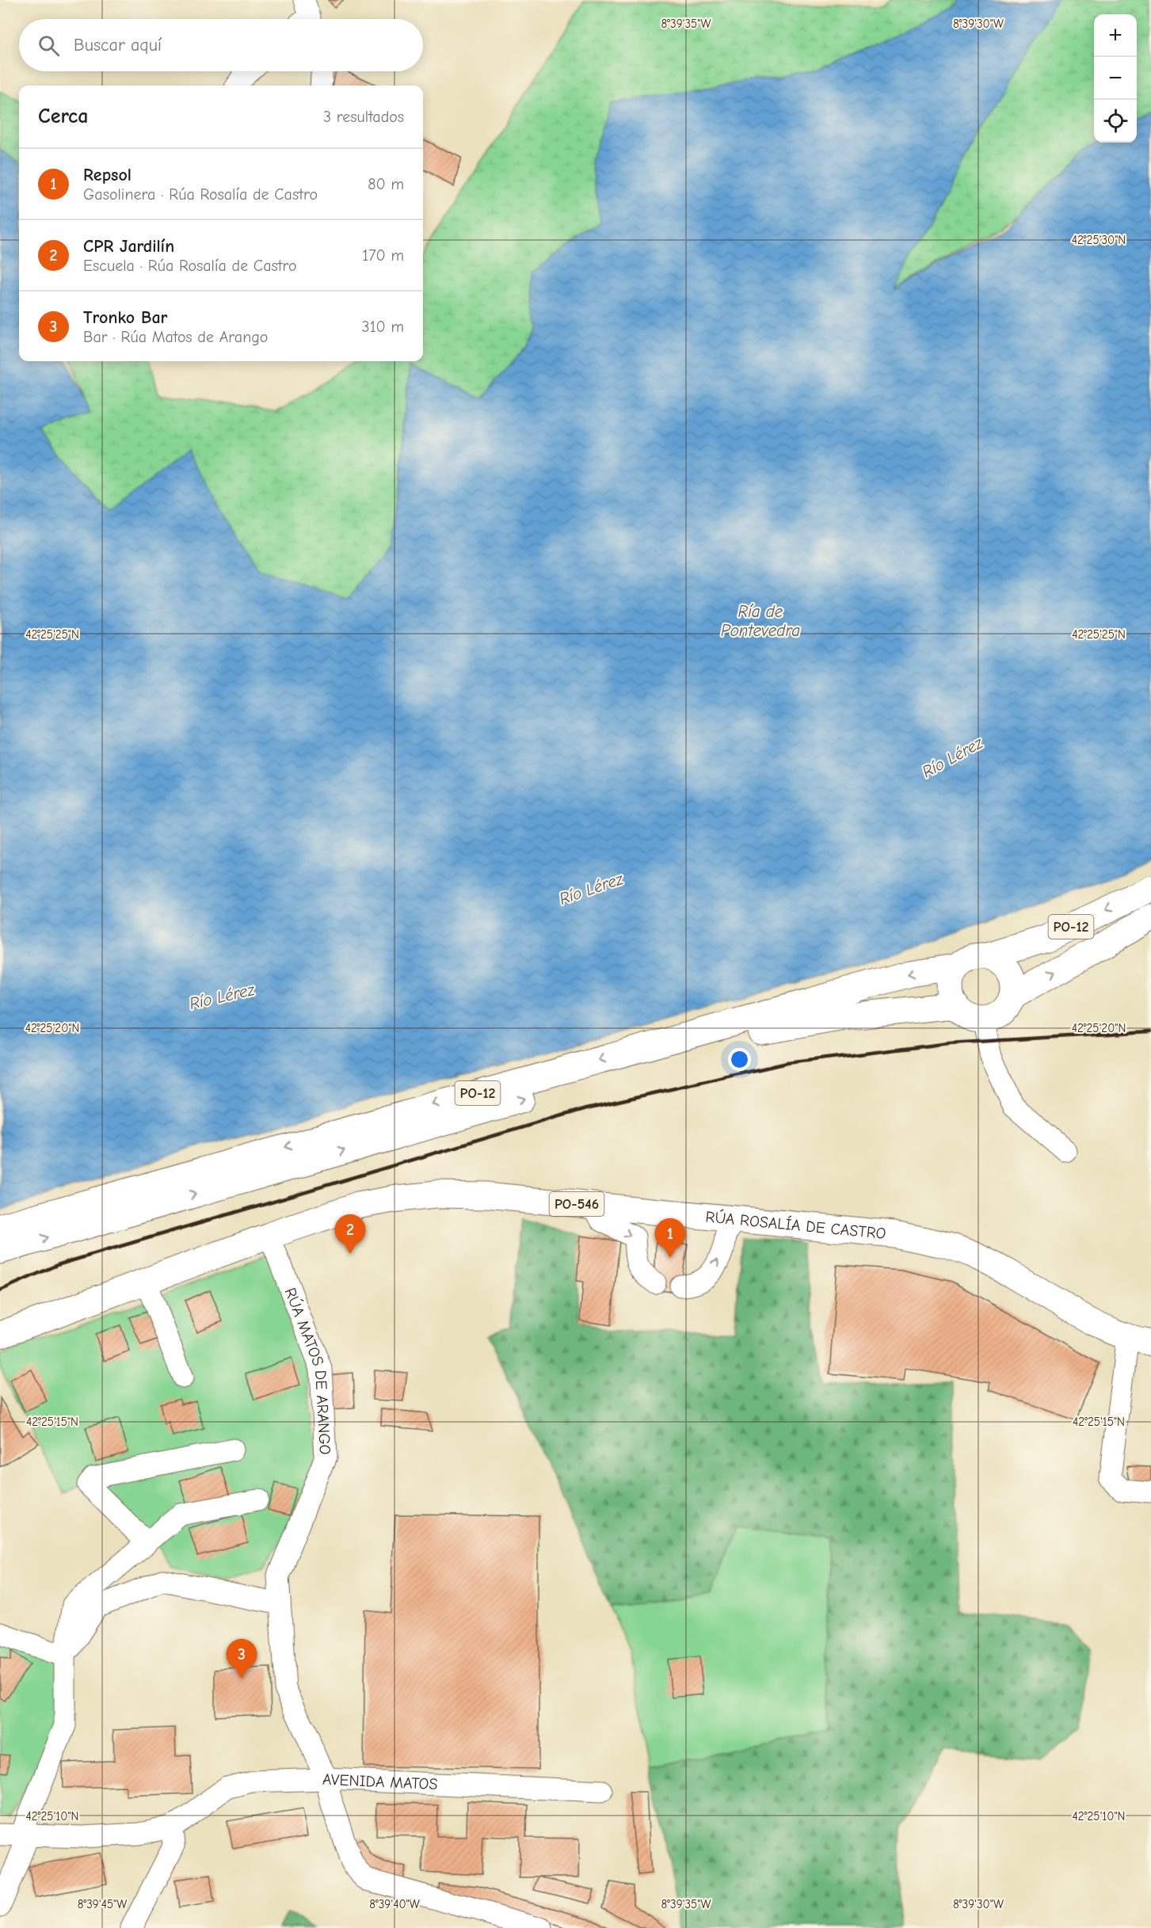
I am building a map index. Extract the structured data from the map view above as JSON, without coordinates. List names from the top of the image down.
{
  "streets": {
    "main road": ["PO-12", "PO-546", "RÚA ROSALÍA DE CASTRO"],
    "street": ["RÚA MATOS DE ARANGO", "AVENIDA MATOS"]
  },
  "crossings": [
    ["RÚA ROSALÍA DE CASTRO", "RÚA MATOS DE ARANGO"],
    ["RÚA MATOS DE ARANGO", "AVENIDA MATOS"]
  ],
  "water": ["Ría de Pontevedra", "Río Lérez"],
  "page": {
    "map_buttons": ["+", "−"],
    "search": "Buscar aquí",
    "heading": ["Cerca", "3 resultados"],
    "list": [
      {
        "mark": "1",
        "name": "Repsol",
        "note": "Gasolinera · Rúa Rosalía de Castro",
        "value": "80 m"
      },
      {
        "mark": "2",
        "name": "CPR Jardilín",
        "note": "Escuela · Rúa Rosalía de Castro",
        "value": "170 m"
      },
      {
        "mark": "3",
        "name": "Tronko Bar",
        "note": "Bar · Rúa Matos de Arango",
        "value": "310 m"
      }
    ],
    "pins": ["2", "1", "3"]
  },
  "coordinates": [
    "8°39'35\"W",
    "8°39'30\"W",
    "42°25'30\"N",
    "42°25'25\"N",
    "42°25'20\"N",
    "42°25'15\"N",
    "42°25'10\"N",
    "8°39'45\"W",
    "8°39'40\"W"
  ]
}
